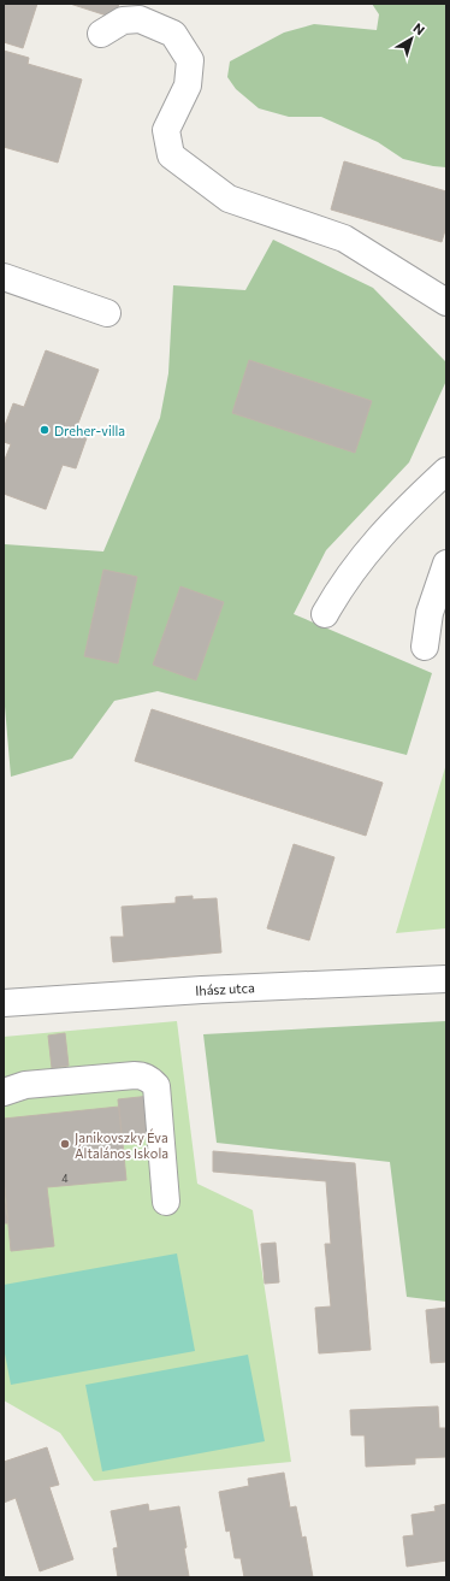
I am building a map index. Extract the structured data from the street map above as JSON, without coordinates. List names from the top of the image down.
{
  "streets": {
    "street": ["Ihász utca"]
  },
  "places": ["Dreher-villa", "Janikovszky Éva Általános Iskola"],
  "house_numbers": ["4"],
  "north": "top right"
}
